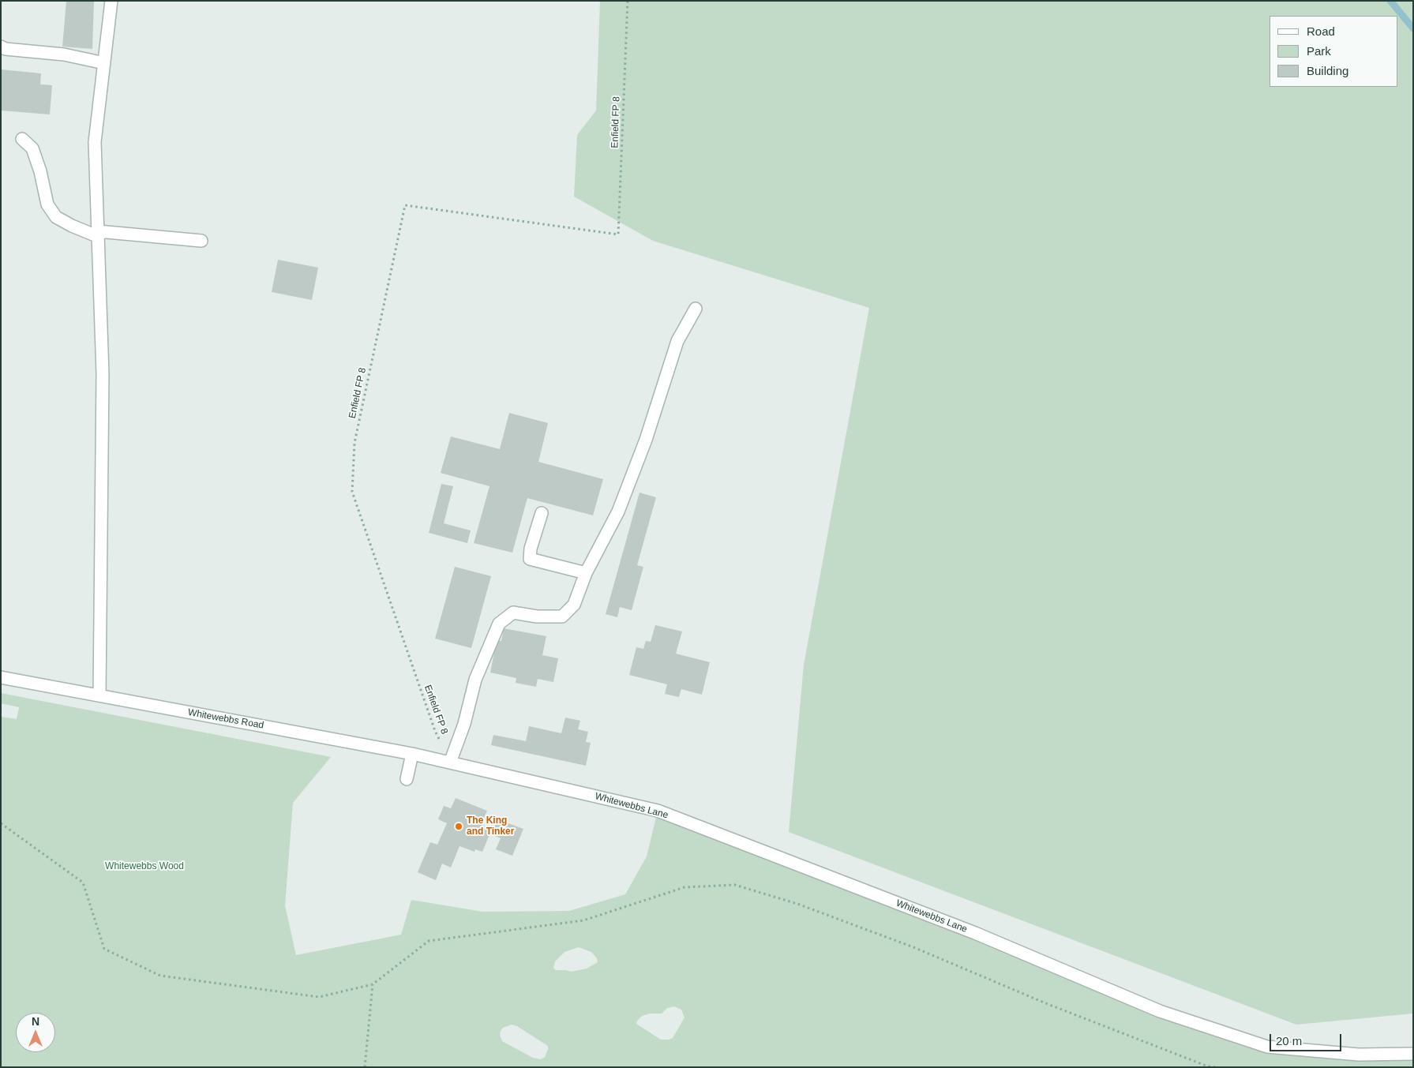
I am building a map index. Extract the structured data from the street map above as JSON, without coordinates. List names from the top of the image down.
{
  "streets": {
    "street": ["Whitewebbs Road", "Whitewebbs Lane"],
    "path": ["Enfield FP 8"]
  },
  "crossings": [
    ["Enfield FP 8", "Whitewebbs Road"],
    ["Enfield FP 8", "Whitewebbs Lane"],
    ["Whitewebbs Road", "Whitewebbs Lane"]
  ],
  "parks": ["Whitewebbs Wood"],
  "places": ["The King and Tinker"],
  "legend": ["Road", "Park", "Building"],
  "scale_bar": "20 m",
  "north": "top"
}
